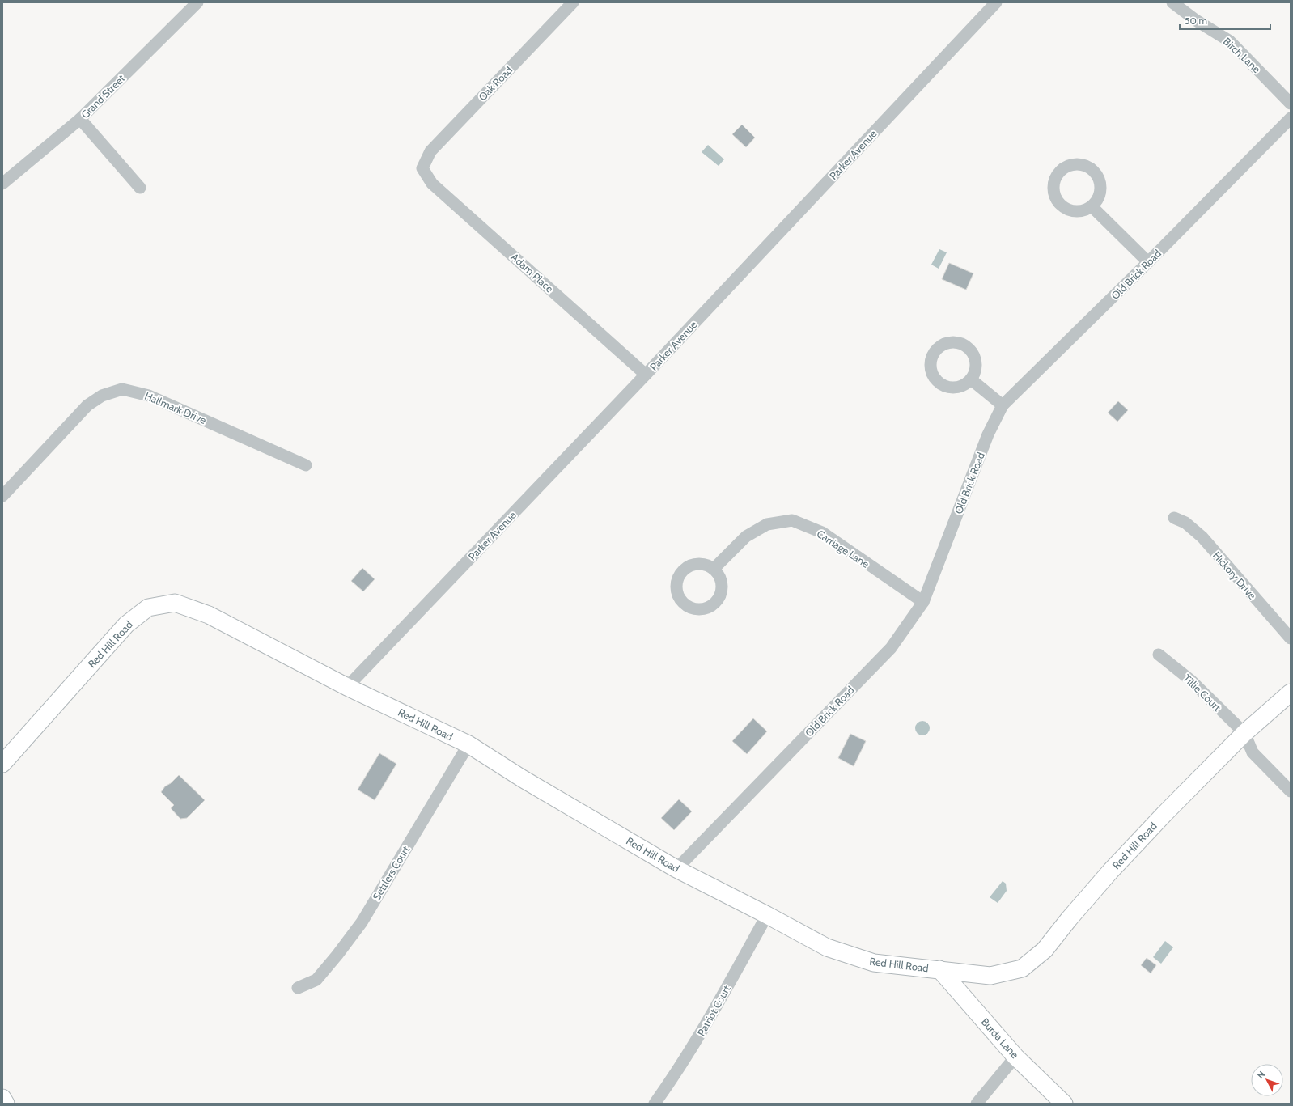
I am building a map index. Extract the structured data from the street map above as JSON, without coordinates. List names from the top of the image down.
{
  "streets": {
    "street": [
      "Birch Lane",
      "Oak Road",
      "Grand Street",
      "Parker Avenue",
      "Adam Place",
      "Old Brick Road",
      "Hallmark Drive",
      "Carriage Lane",
      "Hickory Drive",
      "Red Hill Road",
      "Tillie Court",
      "Settlers Court",
      "Patriot Court",
      "Burda Lane"
    ]
  },
  "crossings": [
    ["Oak Road", "Adam Place"],
    ["Parker Avenue", "Adam Place"],
    ["Parker Avenue", "Red Hill Road"],
    ["Old Brick Road", "Carriage Lane"],
    ["Old Brick Road", "Red Hill Road"],
    ["Red Hill Road", "Tillie Court"],
    ["Red Hill Road", "Settlers Court"],
    ["Red Hill Road", "Patriot Court"],
    ["Red Hill Road", "Burda Lane"]
  ],
  "scale_bar": "50 m",
  "north": "top left"
}
